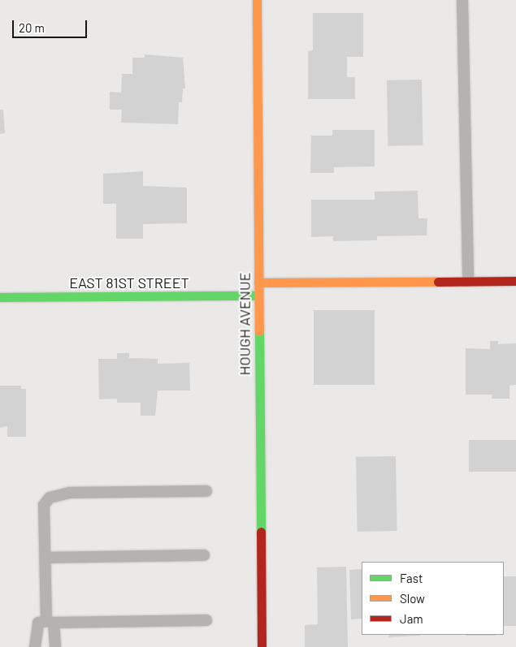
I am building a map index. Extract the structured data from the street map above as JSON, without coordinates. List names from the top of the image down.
{
  "streets": {
    "street": ["EAST 81ST STREET", "HOUGH AVENUE"]
  },
  "crossings": [
    ["EAST 81ST STREET", "HOUGH AVENUE"]
  ],
  "legend": ["Fast", "Slow", "Jam"],
  "scale_bar": "20 m"
}
